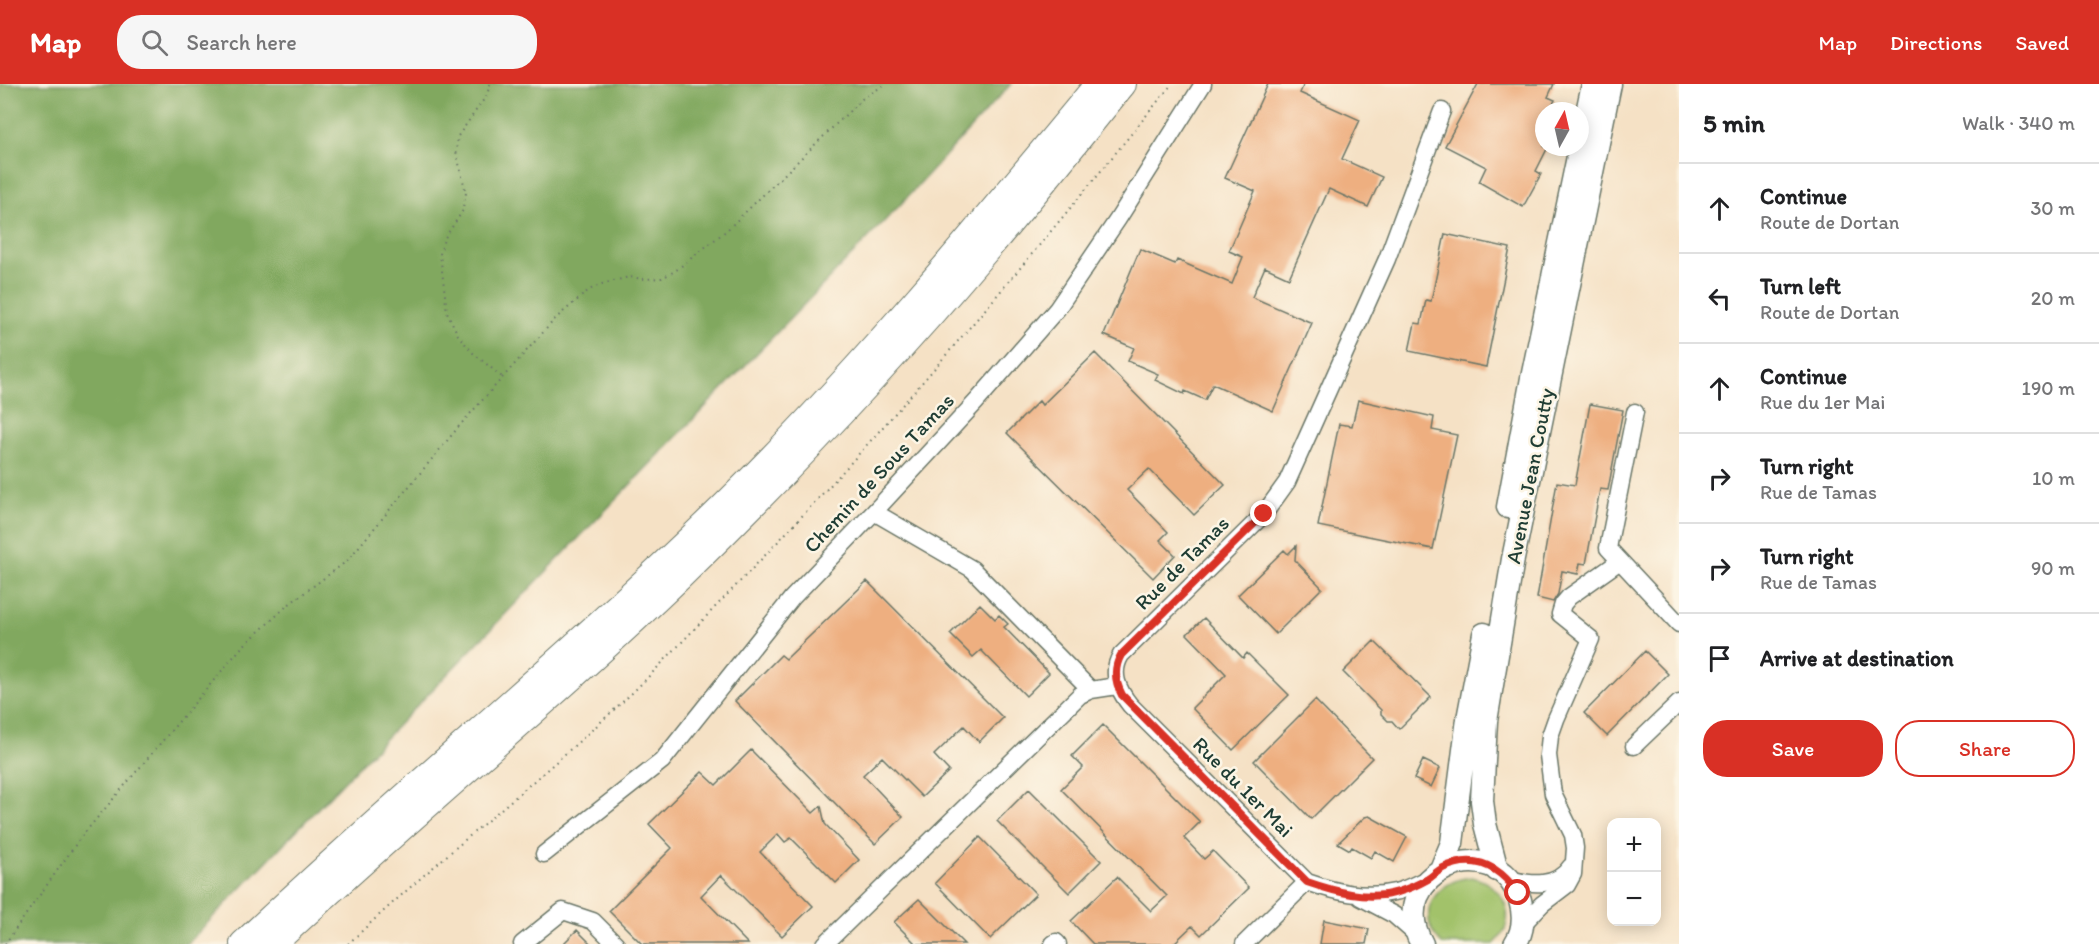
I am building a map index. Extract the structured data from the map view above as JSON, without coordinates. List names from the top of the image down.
{
  "streets": {
    "main road": ["Avenue Jean Coutty"],
    "street": ["Chemin de Sous Tamas", "Rue de Tamas", "Rue du 1er Mai"]
  },
  "crossings": [
    ["Avenue Jean Coutty", "Rue du 1er Mai"],
    ["Rue de Tamas", "Rue du 1er Mai"]
  ],
  "north": "top",
  "page": {
    "header": "Map",
    "search": "Search here",
    "nav": ["Map", "Directions", "Saved"],
    "heading": ["5 min", "Walk · 340 m"],
    "list": [
      ["Continue", "Route de Dortan", "30 m"],
      ["Turn left", "Route de Dortan", "20 m"],
      ["Continue", "Rue du 1er Mai", "190 m"],
      ["Turn right", "Rue de Tamas", "10 m"],
      ["Turn right", "Rue de Tamas", "90 m"],
      "Arrive at destination"
    ],
    "buttons": ["Save", "Share"],
    "map_buttons": ["+", "−"]
  }
}
